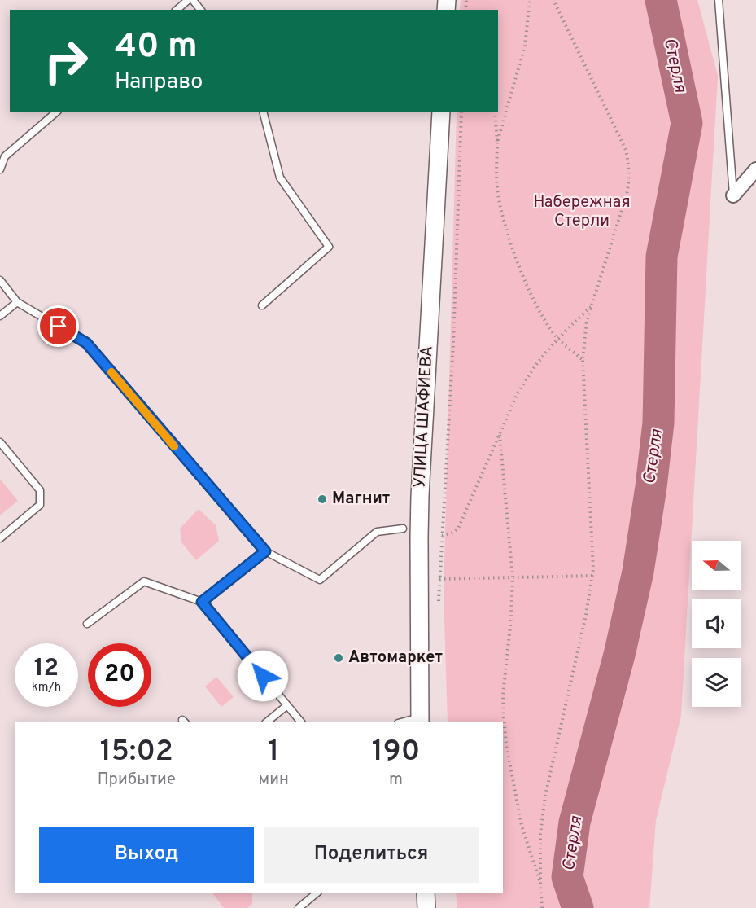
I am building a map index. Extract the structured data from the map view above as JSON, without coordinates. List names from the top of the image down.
{
  "streets": {
    "street": ["УЛИЦА ШАФИЕВА"]
  },
  "water": ["Стерля"],
  "parks": ["Набережная Стерли"],
  "places": ["Магнит", "Автомаркет"],
  "north": "left",
  "page": {
    "turn": ["40 m", "Направо"],
    "speed": "12 km/h",
    "limit": "20",
    "eta": [
      "15:02",
      "Прибытие",
      "1",
      "мин",
      "190",
      "m"
    ],
    "buttons": ["Выход", "Поделиться"]
  }
}
